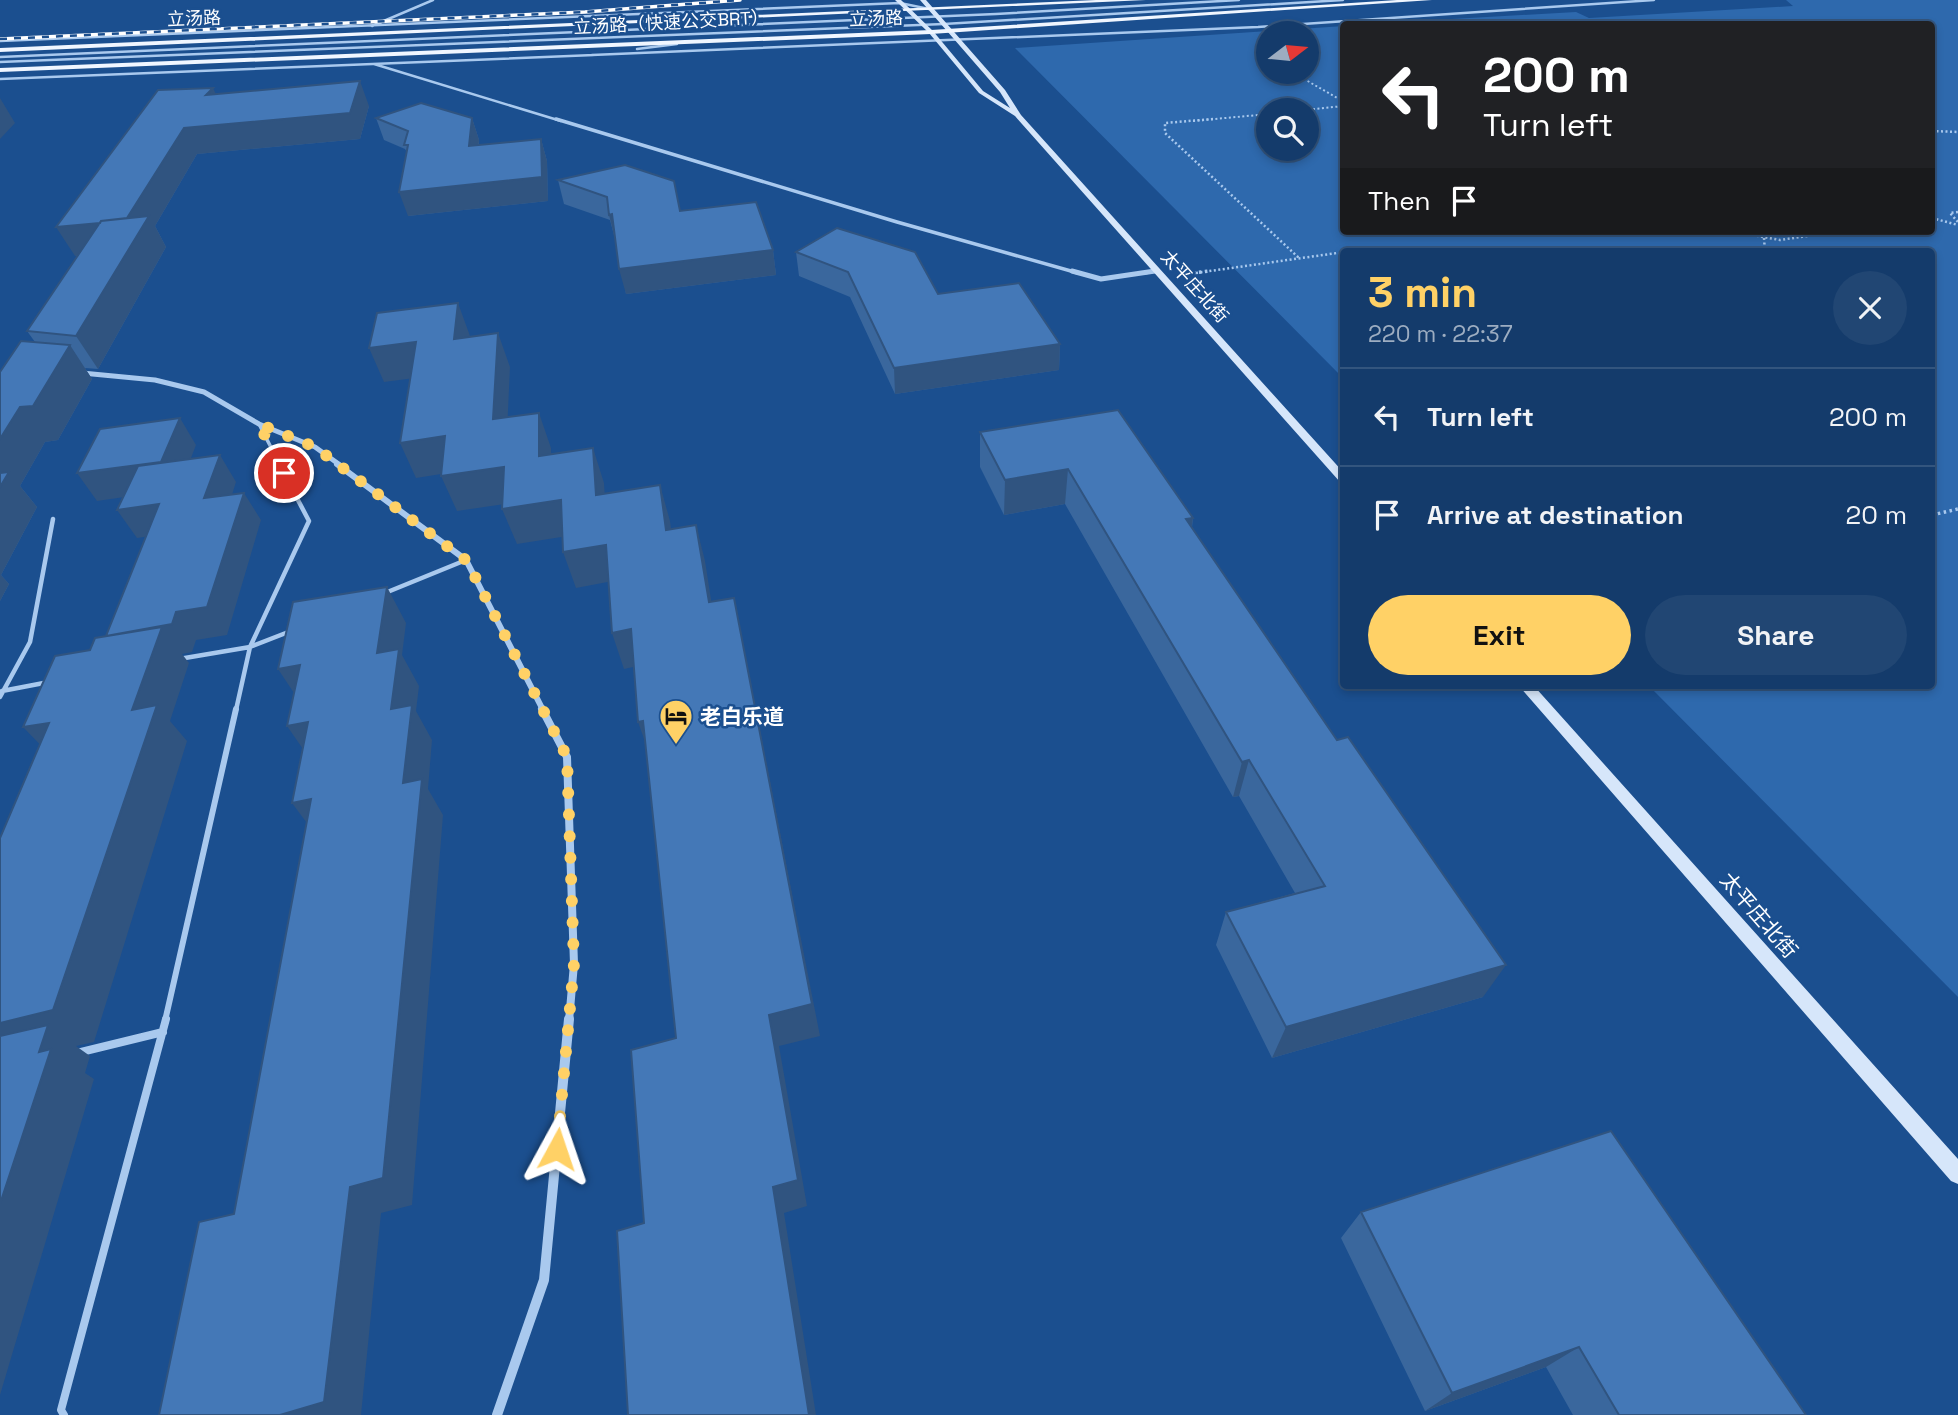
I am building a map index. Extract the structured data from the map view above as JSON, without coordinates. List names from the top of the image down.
{
  "streets": {
    "main road": ["立汤路"],
    "street": ["太平庄北街"],
    "lane": ["立汤路（快速公交BRT）"]
  },
  "crossings": [
    ["立汤路", "立汤路（快速公交BRT）"],
    ["立汤路", "太平庄北街"],
    ["立汤路（快速公交BRT）", "太平庄北街"]
  ],
  "places": {
    "hotel": ["老白乐道"]
  },
  "north": "right",
  "page": {
    "turn": ["200 m", "Turn left"],
    "then": "Then",
    "heading": ["3 min", "220 m · 22:37"],
    "list": [
      {
        "name": "Turn left",
        "value": "200 m"
      },
      {
        "name": "Arrive at destination",
        "value": "20 m"
      }
    ],
    "buttons": ["Exit", "Share"]
  }
}
